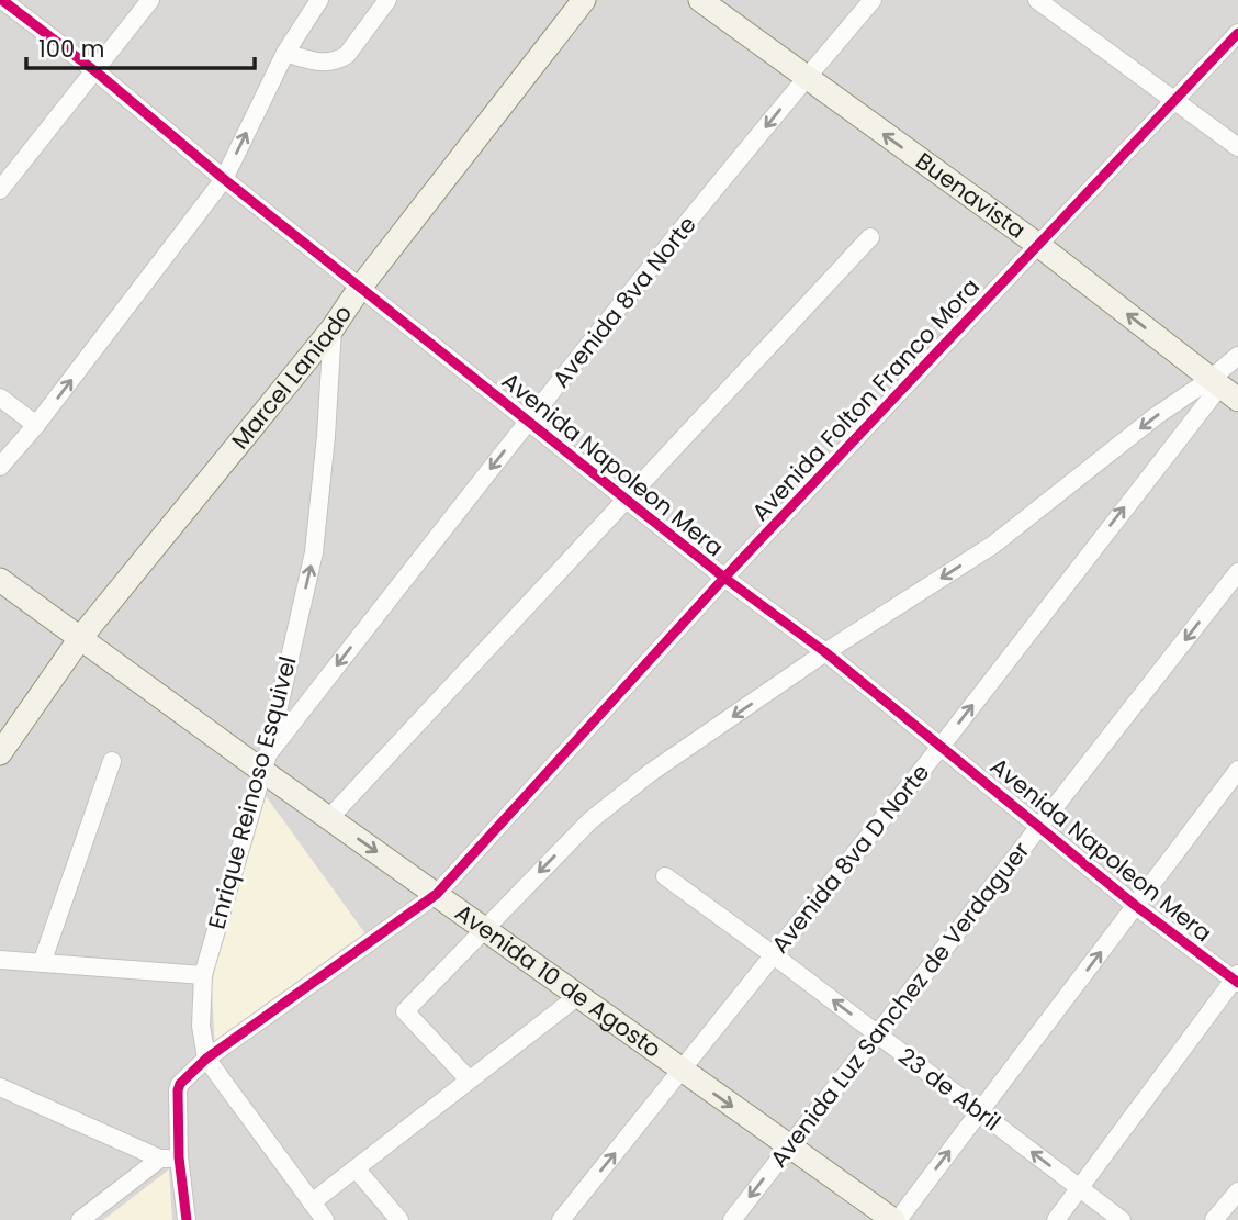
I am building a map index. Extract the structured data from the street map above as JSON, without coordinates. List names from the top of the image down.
{
  "streets": {
    "street": [
      "Buenavista",
      "Avenida 8va Norte",
      "Marcel Laniado",
      "Avenida Folton Franco Mora",
      "Avenida Napoleon Mera",
      "Enrique Reinoso Esquivel",
      "Avenida 8va D Norte",
      "Avenida 10 de Agosto",
      "Avenida Luz Sanchez de Verdaguer",
      "23 de Abril"
    ]
  },
  "crossings": [
    ["Buenavista", "Avenida 8va Norte"],
    ["Buenavista", "Avenida Folton Franco Mora"],
    ["Buenavista", "Avenida 8va D Norte"],
    ["Avenida 8va Norte", "Avenida Napoleon Mera"],
    ["Avenida 8va Norte", "Enrique Reinoso Esquivel"],
    ["Avenida 8va Norte", "Avenida 10 de Agosto"],
    ["Marcel Laniado", "Avenida Napoleon Mera"],
    ["Marcel Laniado", "Enrique Reinoso Esquivel"],
    ["Marcel Laniado", "Avenida 10 de Agosto"],
    ["Avenida Folton Franco Mora", "Avenida Napoleon Mera"],
    ["Avenida Folton Franco Mora", "Enrique Reinoso Esquivel"],
    ["Avenida Folton Franco Mora", "Avenida 10 de Agosto"],
    ["Avenida Napoleon Mera", "Avenida 8va D Norte"],
    ["Avenida Napoleon Mera", "Avenida Luz Sanchez de Verdaguer"],
    ["Enrique Reinoso Esquivel", "Avenida 10 de Agosto"],
    ["Avenida 8va D Norte", "Avenida 10 de Agosto"],
    ["Avenida 8va D Norte", "23 de Abril"],
    ["Avenida 10 de Agosto", "Avenida Luz Sanchez de Verdaguer"],
    ["Avenida Luz Sanchez de Verdaguer", "23 de Abril"]
  ],
  "one_way": ["Enrique Reinoso Esquivel", "23 de Abril"],
  "scale_bar": "100 m"
}
